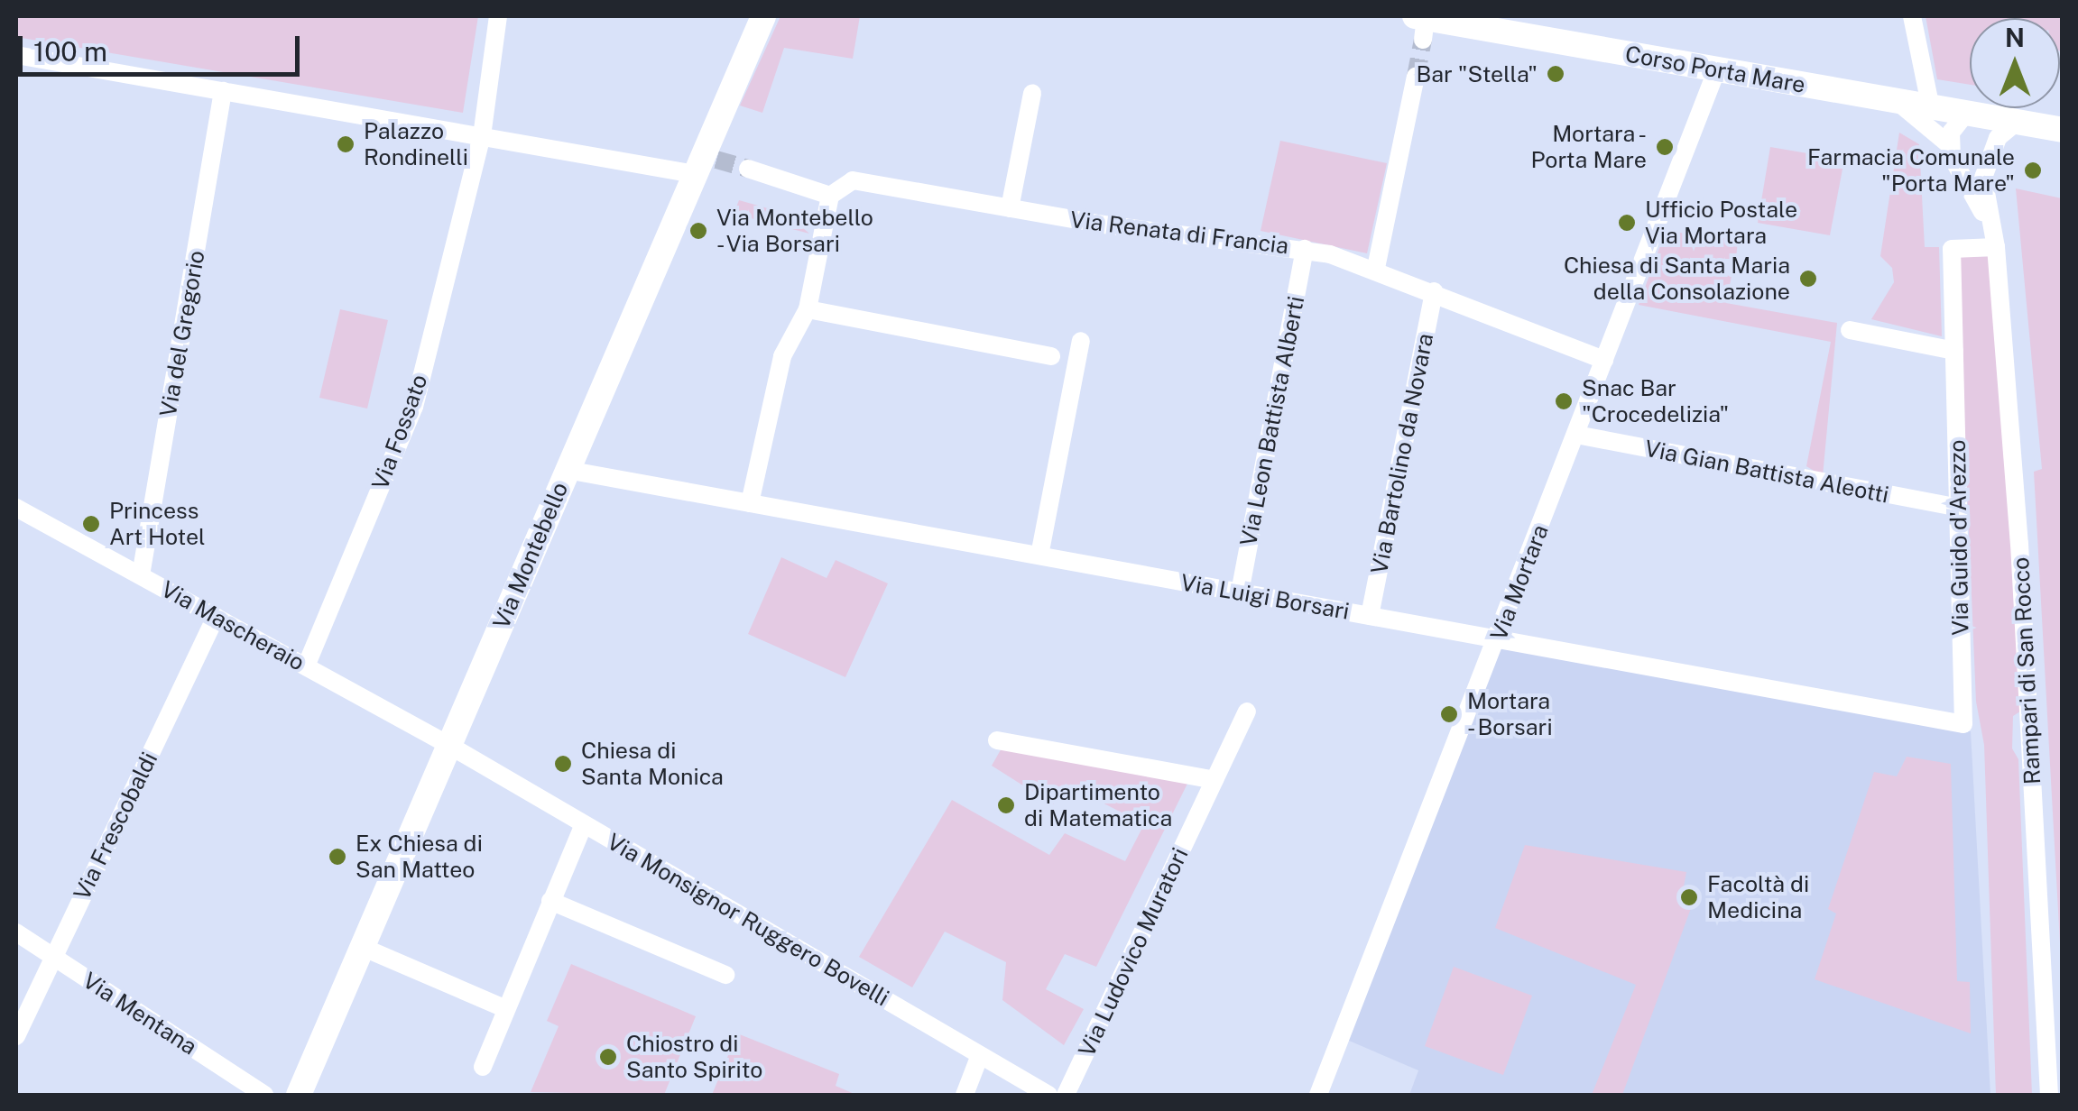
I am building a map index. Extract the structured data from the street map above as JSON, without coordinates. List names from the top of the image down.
{
  "streets": {
    "street": [
      "Corso Porta Mare",
      "Via Renata di Francia",
      "Via del Gregorio",
      "Via Leon Battista Alberti",
      "Via Fossato",
      "Via Bartolino da Novara",
      "Via Gian Battista Aleotti",
      "Via Guido d'Arezzo",
      "Via Montebello",
      "Via Mortara",
      "Via Luigi Borsari",
      "Via Mascheraio",
      "Rampari di San Rocco",
      "Via Frescobaldi",
      "Via Monsignor Ruggero Bovelli",
      "Via Ludovico Muratori",
      "Via Mentana"
    ]
  },
  "crossings": [
    ["Corso Porta Mare", "Via Mortara"],
    ["Corso Porta Mare", "Rampari di San Rocco"],
    ["Via Renata di Francia", "Via Leon Battista Alberti"],
    ["Via Renata di Francia", "Via Bartolino da Novara"],
    ["Via Renata di Francia", "Via Mortara"],
    ["Via del Gregorio", "Via Mascheraio"],
    ["Via Leon Battista Alberti", "Via Luigi Borsari"],
    ["Via Fossato", "Via Mascheraio"],
    ["Via Bartolino da Novara", "Via Luigi Borsari"],
    ["Via Gian Battista Aleotti", "Via Guido d'Arezzo"],
    ["Via Gian Battista Aleotti", "Via Mortara"],
    ["Via Guido d'Arezzo", "Via Luigi Borsari"],
    ["Via Guido d'Arezzo", "Rampari di San Rocco"],
    ["Via Montebello", "Via Luigi Borsari"],
    ["Via Montebello", "Via Mascheraio"],
    ["Via Montebello", "Via Monsignor Ruggero Bovelli"],
    ["Via Mortara", "Via Luigi Borsari"],
    ["Via Mascheraio", "Via Frescobaldi"],
    ["Via Mascheraio", "Via Monsignor Ruggero Bovelli"],
    ["Via Frescobaldi", "Via Mentana"]
  ],
  "places": [
    "Bar \"Stella\"",
    "Palazzo Rondinelli",
    "Mortara - Porta Mare",
    "Farmacia Comunale \"Porta Mare\"",
    "Ufficio Postale Via Mortara",
    "Via Montebello - Via Borsari",
    "Chiesa di Santa Maria della Consolazione",
    "Snac Bar \"Crocedelizia\"",
    "Princess Art Hotel",
    "Mortara - Borsari",
    "Chiesa di Santa Monica",
    "Dipartimento di Matematica",
    "Ex Chiesa di San Matteo",
    "Facoltà di Medicina",
    "Chiostro di Santo Spirito"
  ],
  "scale_bar": "100 m",
  "north": "top"
}
